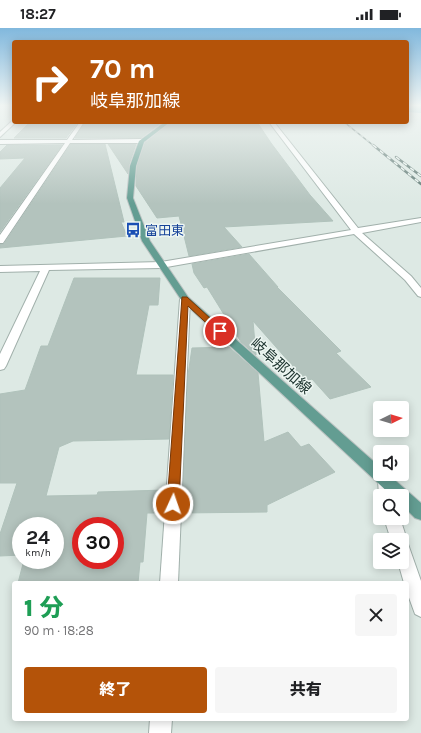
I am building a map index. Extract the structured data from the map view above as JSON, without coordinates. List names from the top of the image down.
{
  "streets": {
    "main road": ["岐阜那加線"]
  },
  "places": {
    "bus stop": ["富田東"]
  },
  "north": "right",
  "page": {
    "status": "18:27",
    "turn": ["70 m", "岐阜那加線"],
    "speed": "24 km/h",
    "limit": "30",
    "heading": ["1 分", "90 m · 18:28"],
    "buttons": ["終了", "共有"]
  }
}
